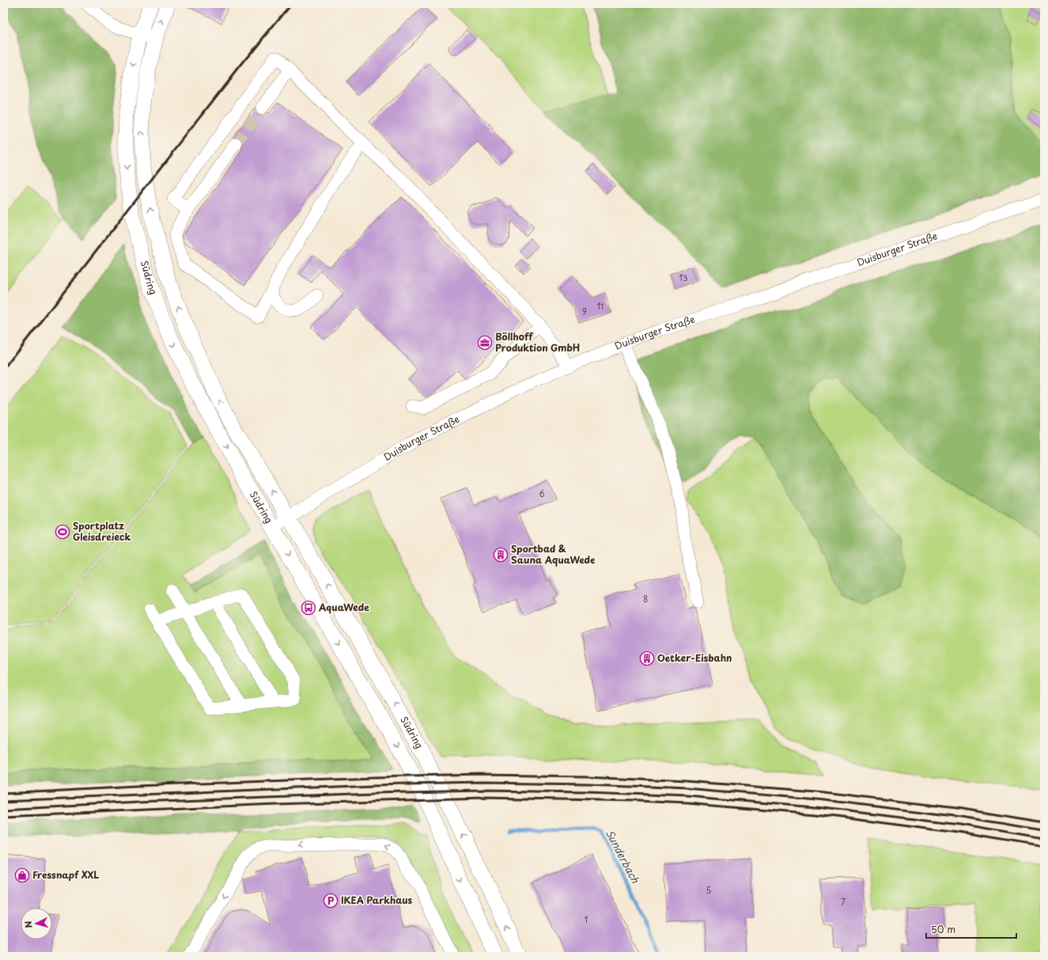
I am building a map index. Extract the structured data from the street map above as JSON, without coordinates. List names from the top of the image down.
{
  "streets": {
    "main road": ["Südring"],
    "street": ["Duisburger Straße"]
  },
  "crossings": [
    ["Duisburger Straße", "Südring"]
  ],
  "water": ["Sunderbach"],
  "places": {
    "office": ["Böllhoff Produktion GmbH"],
    "sports": ["Sportplatz Gleisdreieck"],
    "building": ["Sportbad & Sauna AquaWede", "Oetker-Eisbahn"],
    "bus stop": ["AquaWede"],
    "shop": ["Fressnapf XXL"],
    "parking": ["IKEA Parkhaus"]
  },
  "house_numbers": [
    "13",
    "11",
    "9",
    "6",
    "8",
    "5",
    "7",
    "1"
  ],
  "scale_bar": "50 m",
  "north": "left"
}
